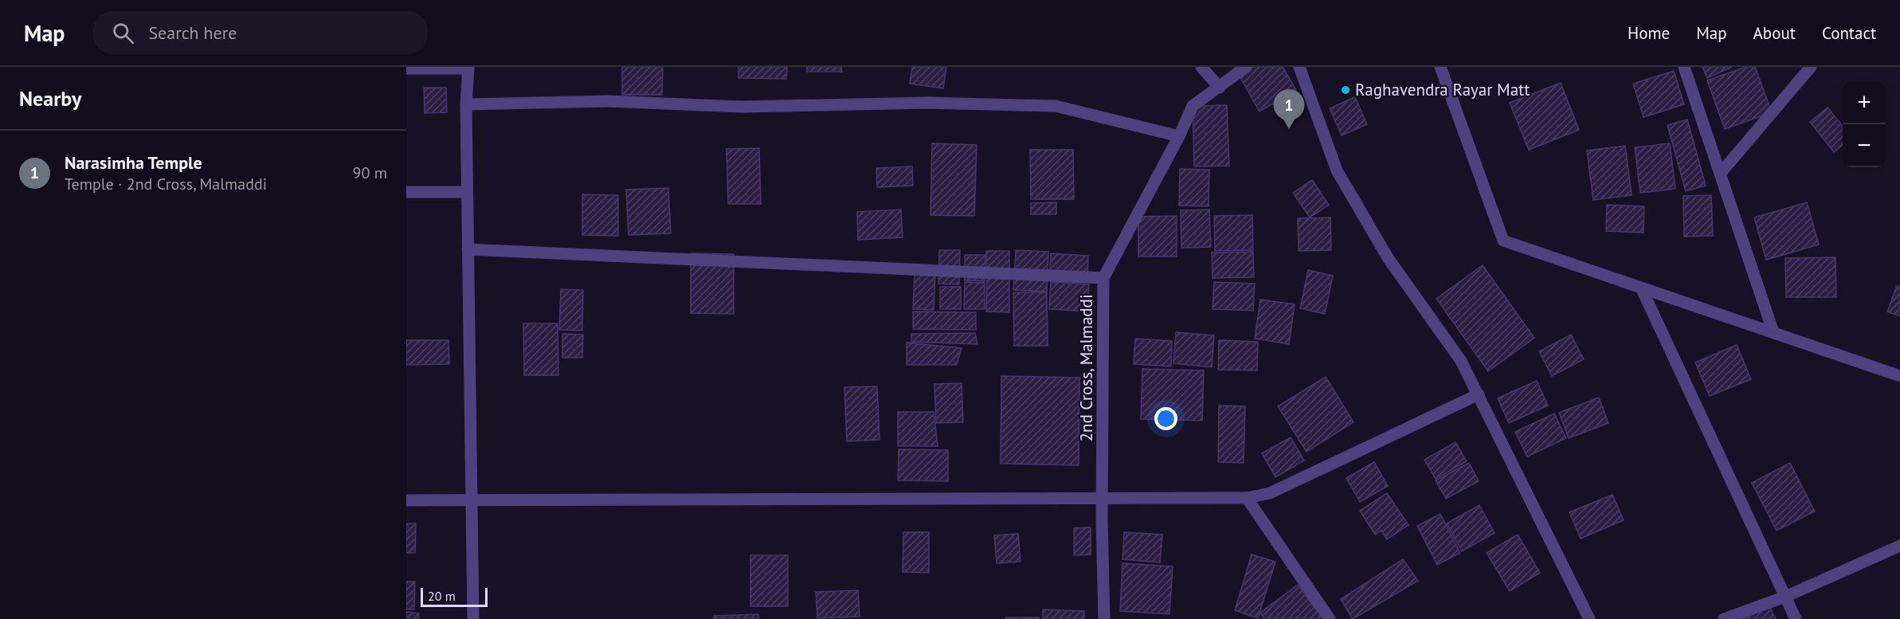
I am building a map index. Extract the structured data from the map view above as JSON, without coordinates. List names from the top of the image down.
{
  "streets": {
    "street": ["2nd Cross, Malmaddi"]
  },
  "places": ["Raghavendra Rayar Matt"],
  "scale_bar": "20 m",
  "page": {
    "header": "Map",
    "search": "Search here",
    "nav": [
      "Home",
      "Map",
      "About",
      "Contact"
    ],
    "heading": "Nearby",
    "map_buttons": ["+", "−"],
    "pins": "1",
    "list": [
      {
        "mark": "1",
        "name": "Narasimha Temple",
        "note": "Temple · 2nd Cross, Malmaddi",
        "value": "90 m"
      }
    ],
    "scale": "20 m"
  }
}
